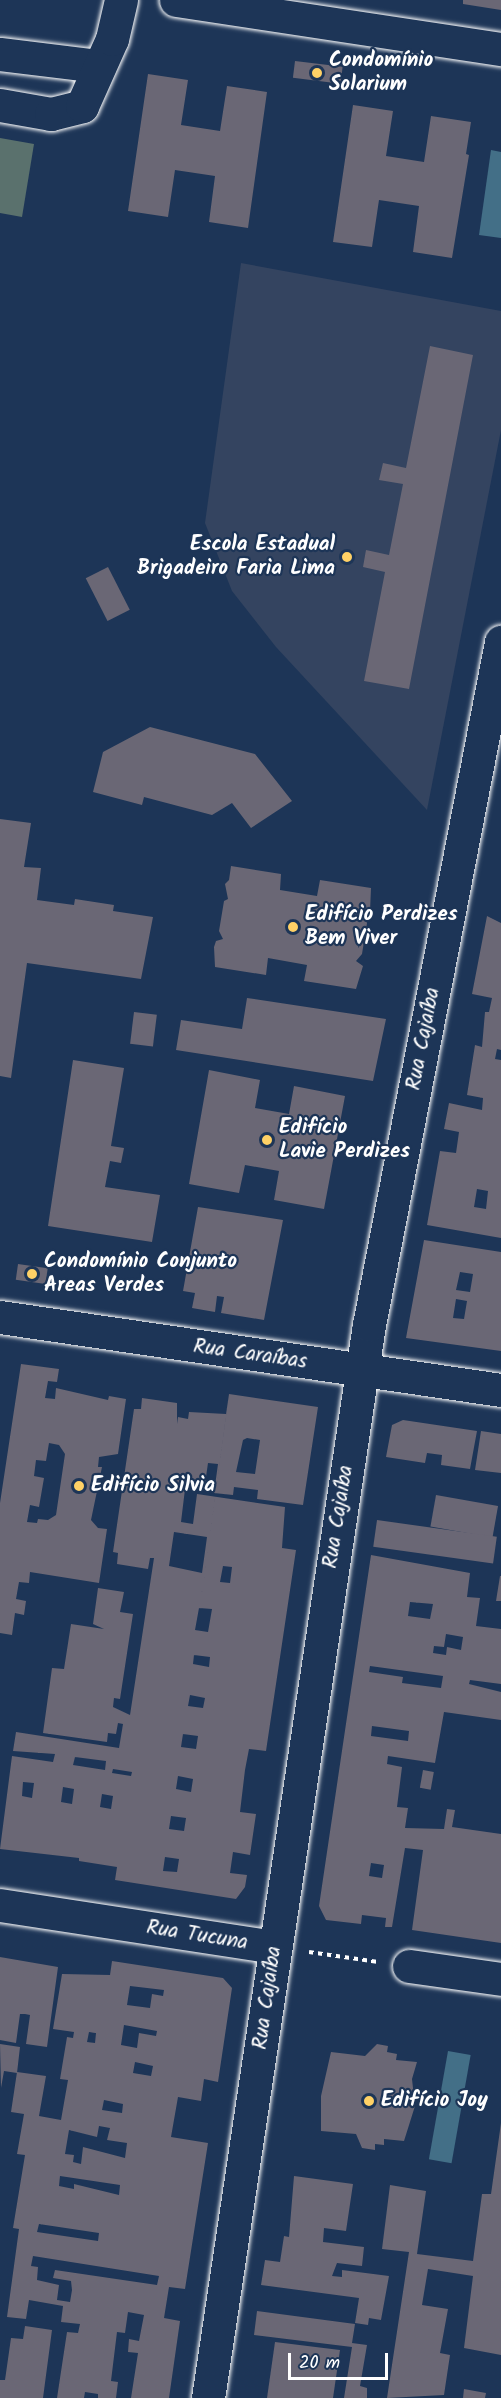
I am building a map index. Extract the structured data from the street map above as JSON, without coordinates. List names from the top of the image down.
{
  "streets": {
    "street": ["Rua Cajaíba", "Rua Caraíbas", "Rua Tucuna"]
  },
  "crossings": [
    ["Rua Cajaíba", "Rua Caraíbas"],
    ["Rua Cajaíba", "Rua Tucuna"]
  ],
  "places": [
    "Condomínio Solarium",
    "Escola Estadual Brigadeiro Faria Lima",
    "Edifício Perdizes Bem Viver",
    "Edifício Lavie Perdizes",
    "Condomínio Conjunto Areas Verdes",
    "Edifício Silvia",
    "Edifício Joy"
  ],
  "scale_bar": "20 m"
}
